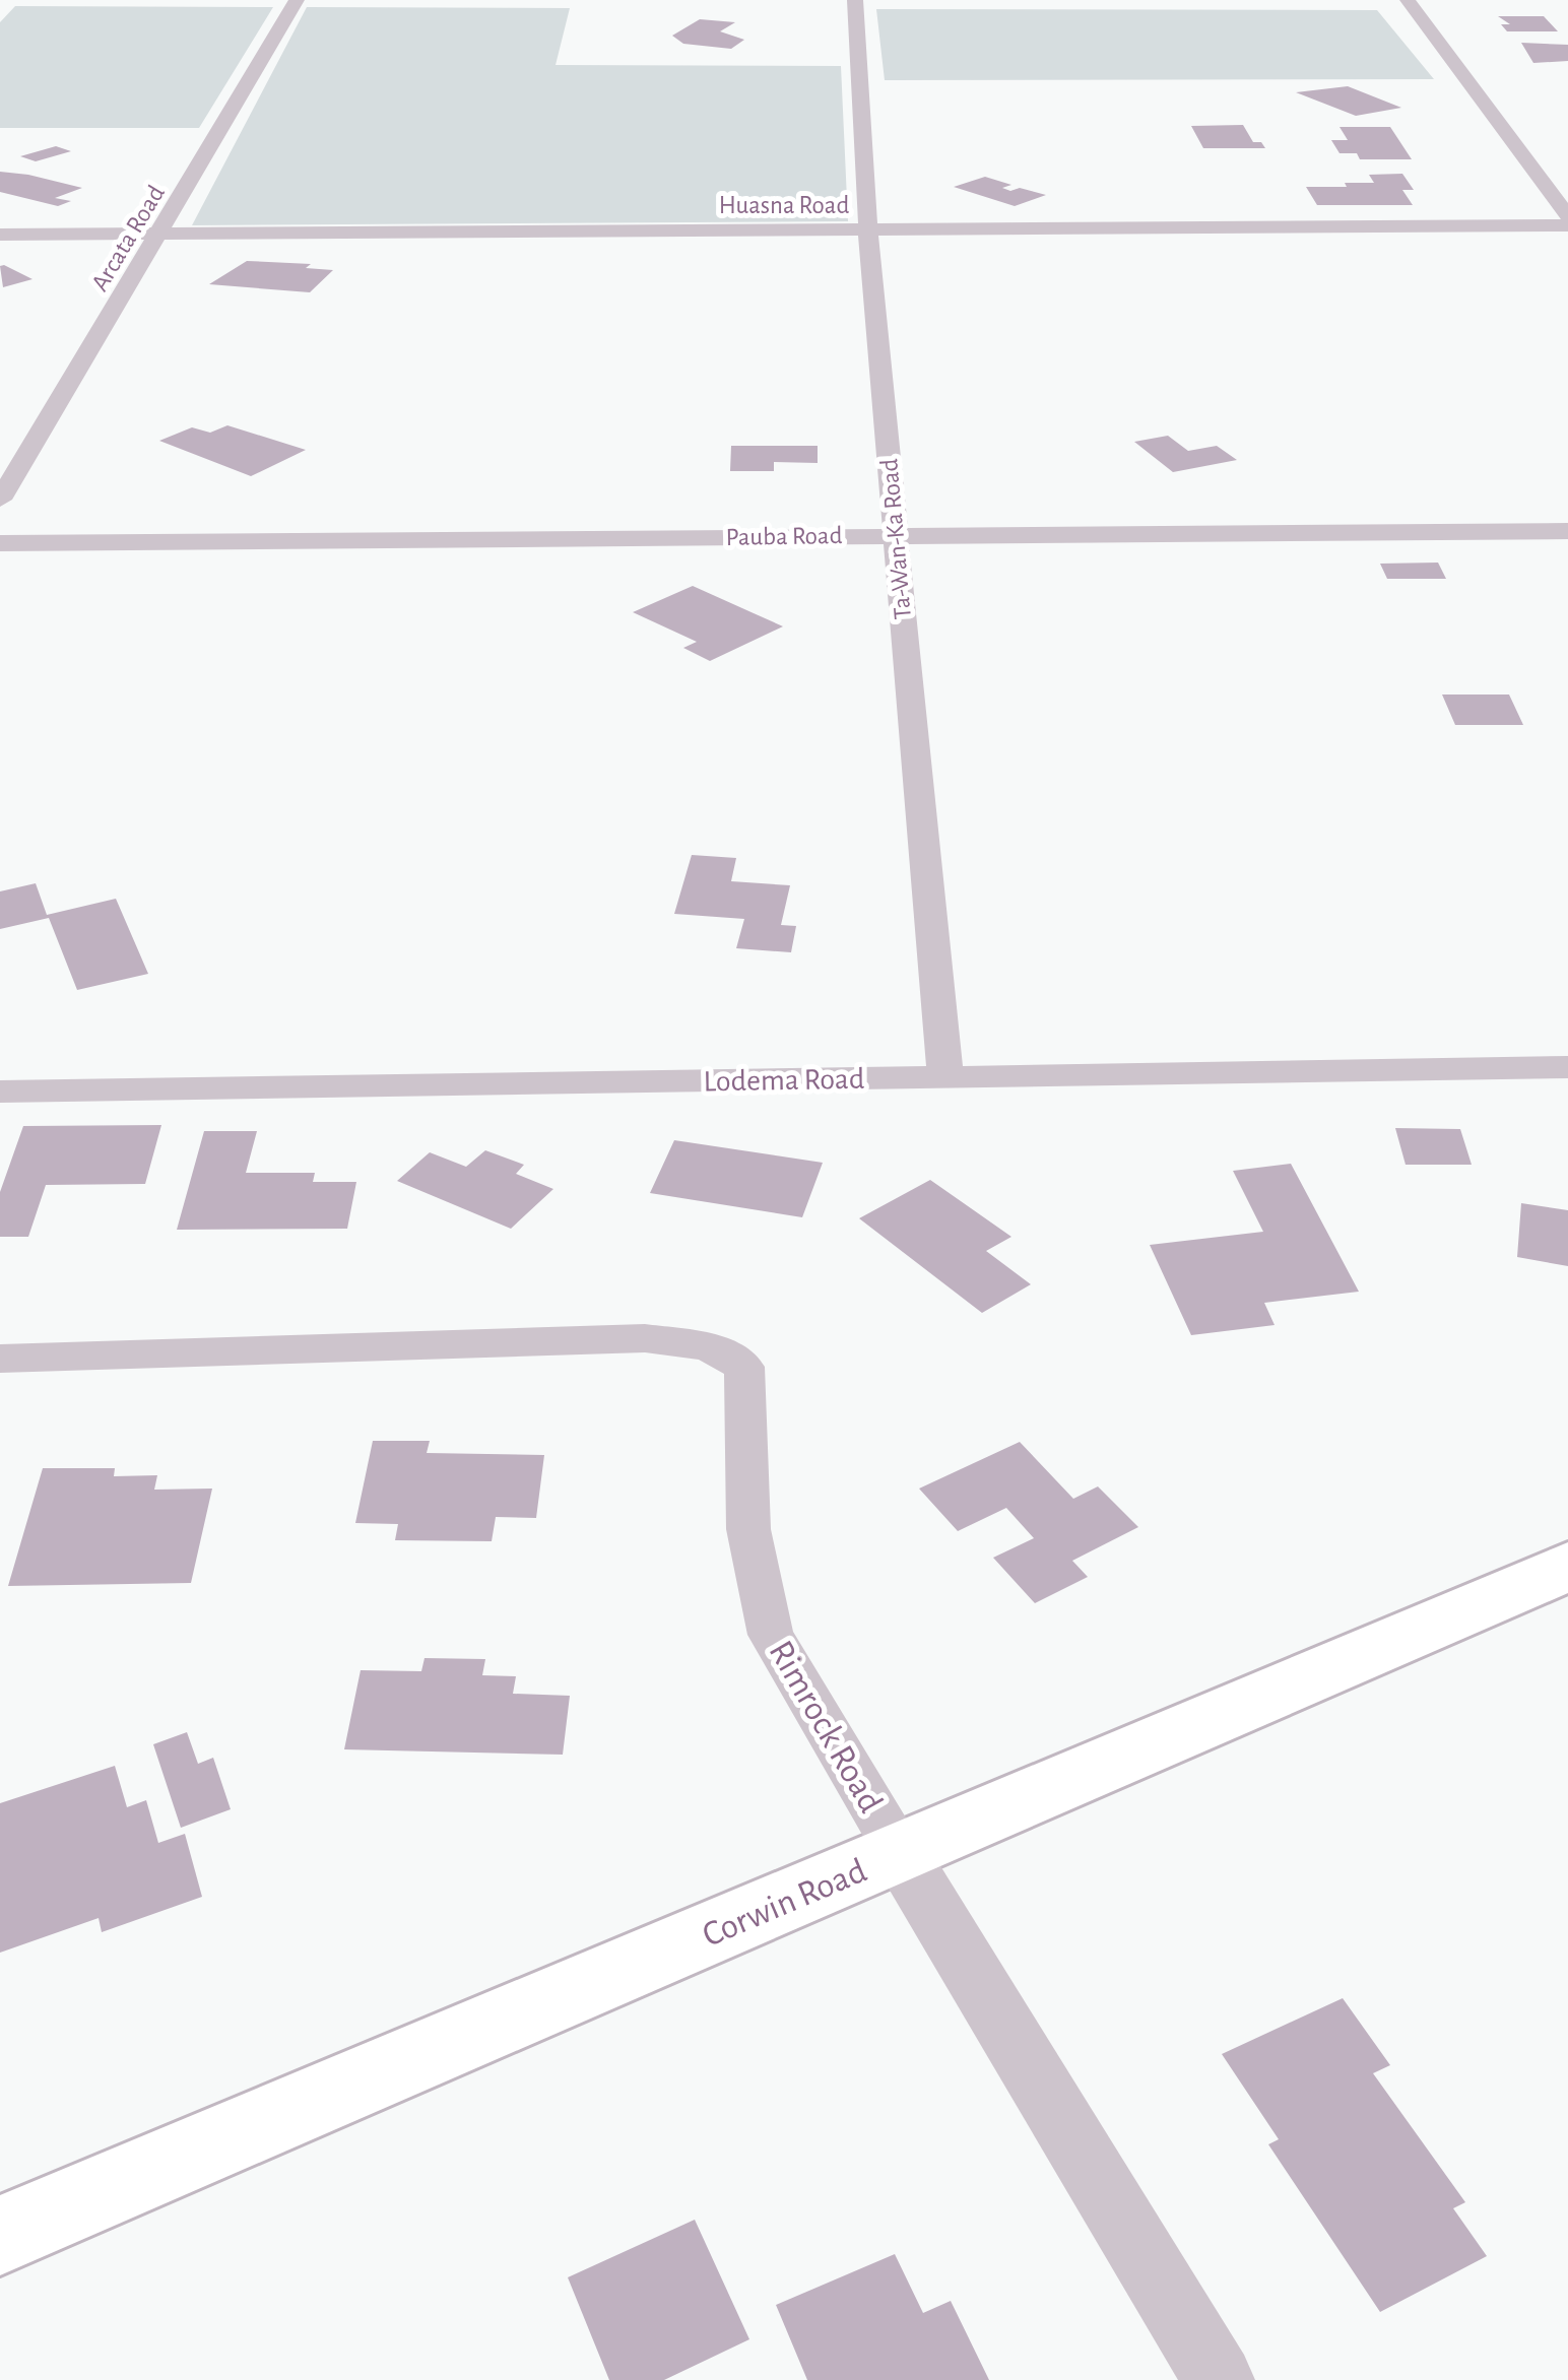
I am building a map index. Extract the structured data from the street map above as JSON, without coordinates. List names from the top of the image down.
{
  "streets": {
    "main road": ["Corwin Road"],
    "street": [
      "Huasna Road",
      "Arcata Road",
      "Pauba Road",
      "Ta-Wan-Ka Road",
      "Lodema Road",
      "Rimrock Road"
    ]
  },
  "crossings": [
    ["Huasna Road", "Arcata Road"],
    ["Huasna Road", "Ta-Wan-Ka Road"],
    ["Pauba Road", "Ta-Wan-Ka Road"],
    ["Ta-Wan-Ka Road", "Lodema Road"],
    ["Rimrock Road", "Corwin Road"]
  ]
}
